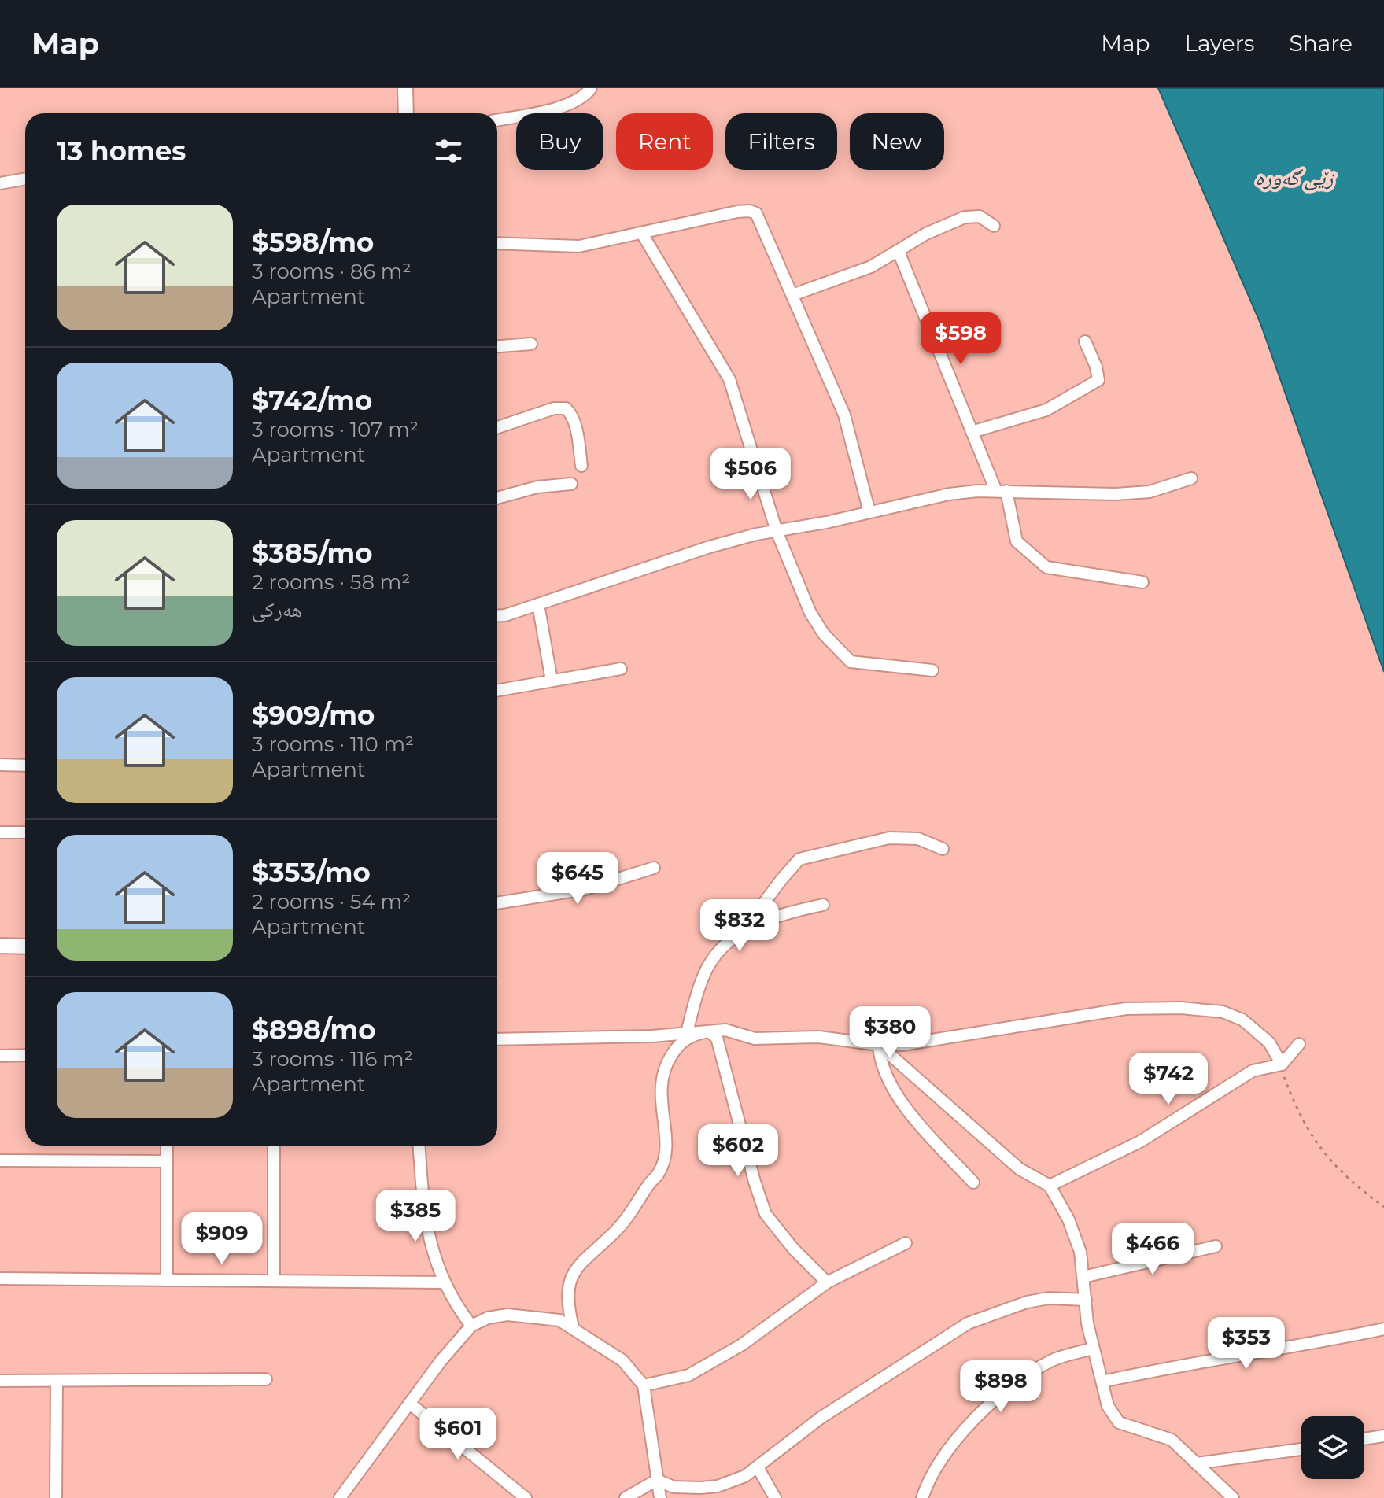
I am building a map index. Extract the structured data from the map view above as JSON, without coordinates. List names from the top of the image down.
{
  "water": ["زێی گەورە"],
  "page": {
    "header": "Map",
    "nav": ["Map", "Layers", "Share"],
    "chip": [
      "Buy",
      "Rent",
      "Filters",
      "New"
    ],
    "heading": "13 homes",
    "list": [
      {
        "name": "$598/mo",
        "note": "3 rooms · 86 m² · Apartment"
      },
      {
        "name": "$742/mo",
        "note": "3 rooms · 107 m² · Apartment"
      },
      {
        "name": "$385/mo",
        "note": "2 rooms · 58 m² · هەرکی"
      },
      {
        "name": "$909/mo",
        "note": "3 rooms · 110 m² · Apartment"
      },
      {
        "name": "$353/mo",
        "note": "2 rooms · 54 m² · Apartment"
      },
      {
        "name": "$898/mo",
        "note": "3 rooms · 116 m² · Apartment"
      }
    ],
    "price": [
      "$598",
      "$506",
      "$645",
      "$832",
      "$380",
      "$742",
      "$602",
      "$385",
      "$909",
      "$466",
      "$353",
      "$898",
      "$601"
    ]
  }
}
